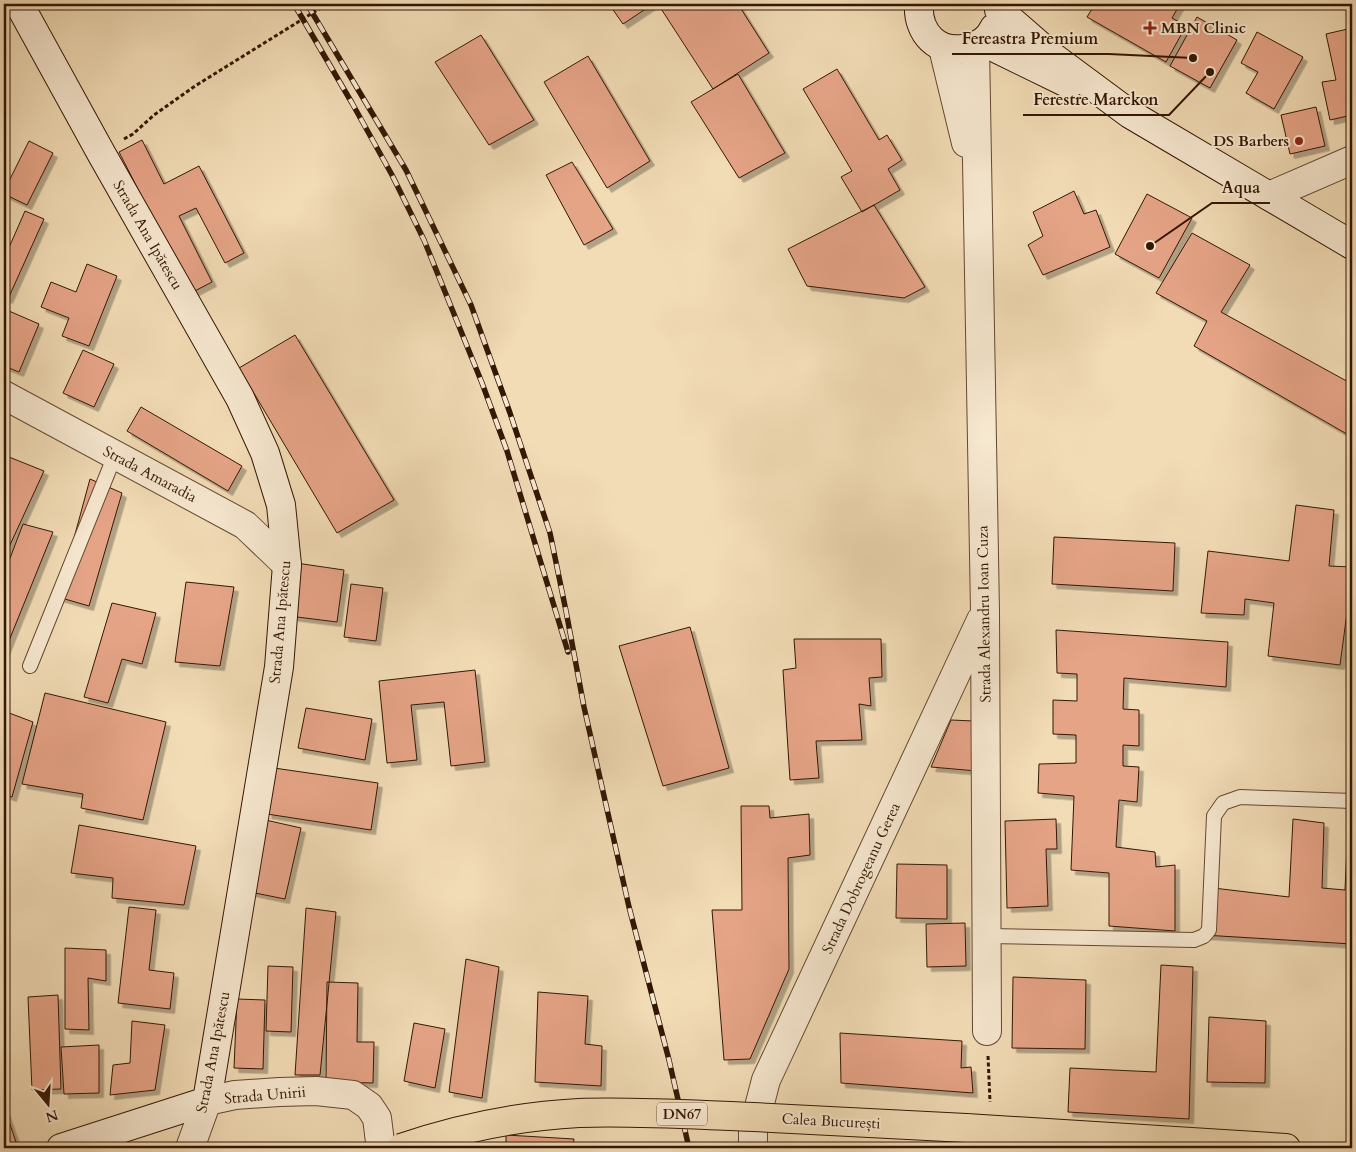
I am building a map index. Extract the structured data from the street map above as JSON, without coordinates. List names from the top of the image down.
{
  "streets": {
    "main road": ["DN67", "Calea București"],
    "street": [
      "Strada Ana Ipătescu",
      "Strada Amaradia",
      "Strada Alexandru Ioan Cuza",
      "Strada Dobrogeanu Gerea",
      "Strada Unirii"
    ]
  },
  "crossings": [
    ["Strada Ana Ipătescu", "Strada Amaradia"],
    ["Strada Ana Ipătescu", "Strada Unirii"],
    ["Strada Alexandru Ioan Cuza", "Strada Dobrogeanu Gerea"]
  ],
  "places": {
    "health": ["MBN Clinic"],
    "other": [
      "Fereastra Premium",
      "Ferestre Marckon",
      "DS Barbers",
      "Aqua"
    ]
  },
  "north": "bottom"
}
